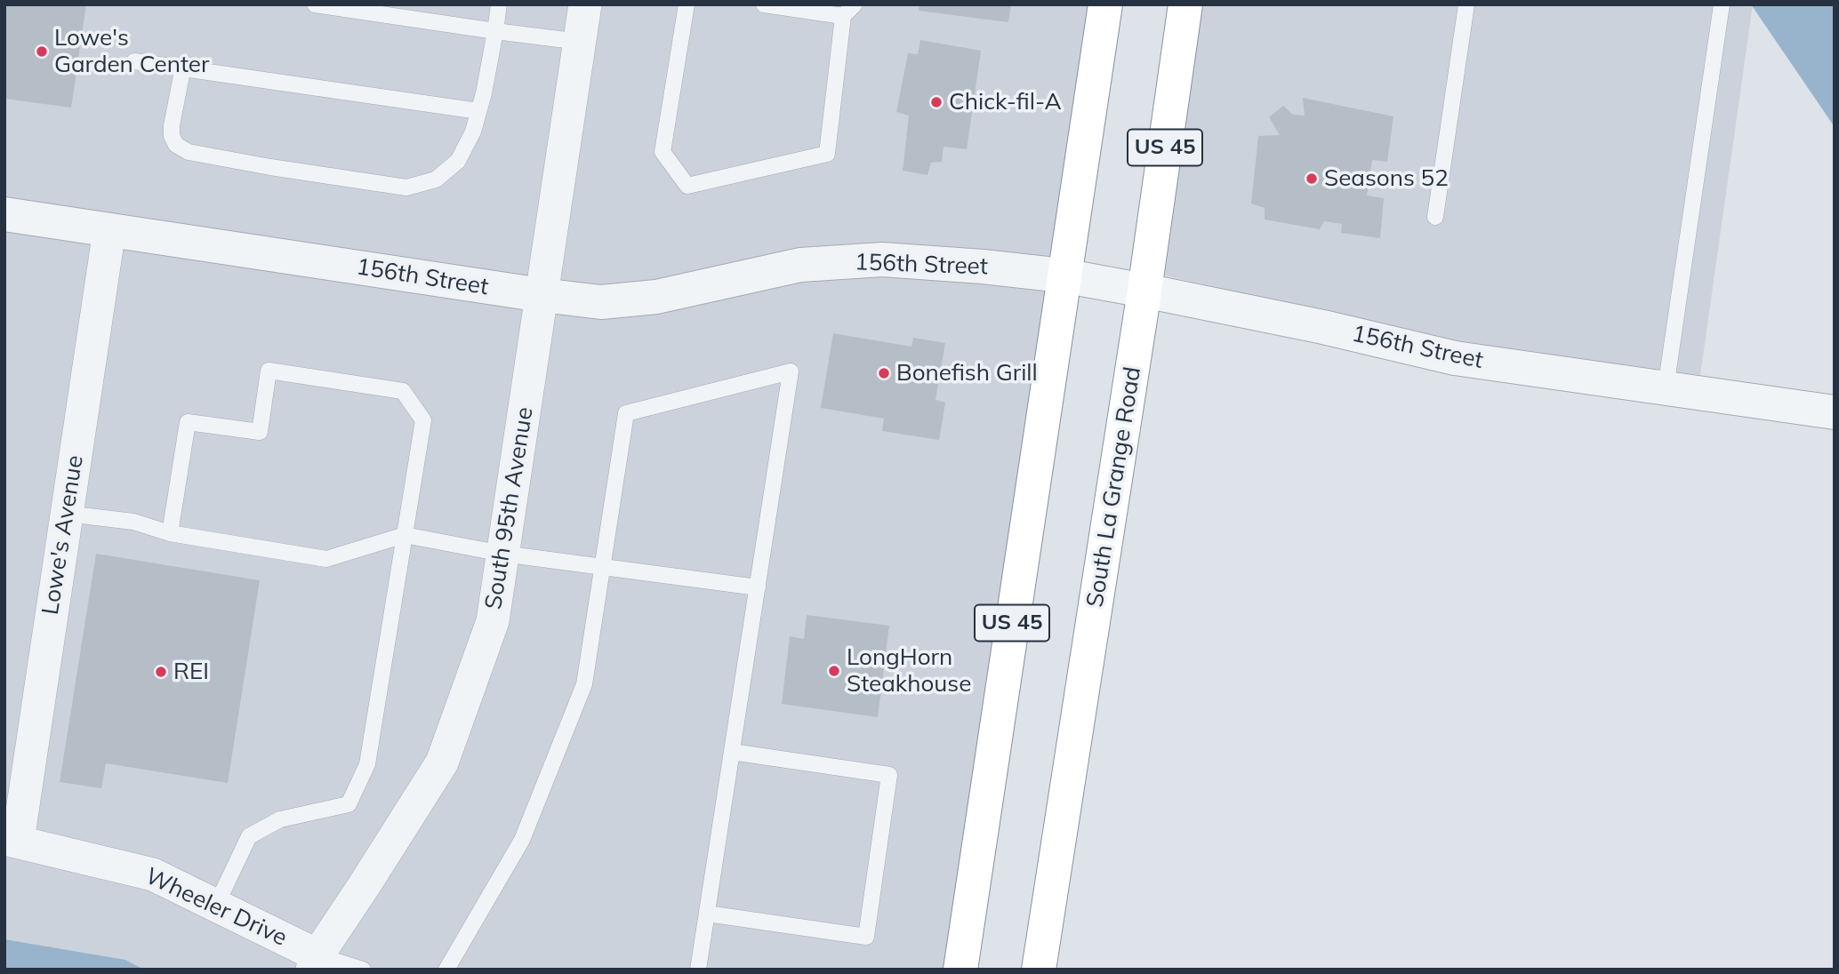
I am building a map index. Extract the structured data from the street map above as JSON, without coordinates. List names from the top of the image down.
{
  "streets": {
    "highway": ["US 45", "South La Grange Road"],
    "street": [
      "156th Street",
      "South 95th Avenue",
      "Lowe's Avenue",
      "Wheeler Drive"
    ]
  },
  "crossings": [
    ["US 45", "156th Street"],
    ["156th Street", "South La Grange Road"],
    ["156th Street", "South 95th Avenue"],
    ["156th Street", "Lowe's Avenue"],
    ["South 95th Avenue", "Wheeler Drive"],
    ["Lowe's Avenue", "Wheeler Drive"]
  ],
  "places": [
    "Lowe's Garden Center",
    "Chick-fil-A",
    "Seasons 52",
    "Bonefish Grill",
    "LongHorn Steakhouse",
    "REI"
  ]
}
